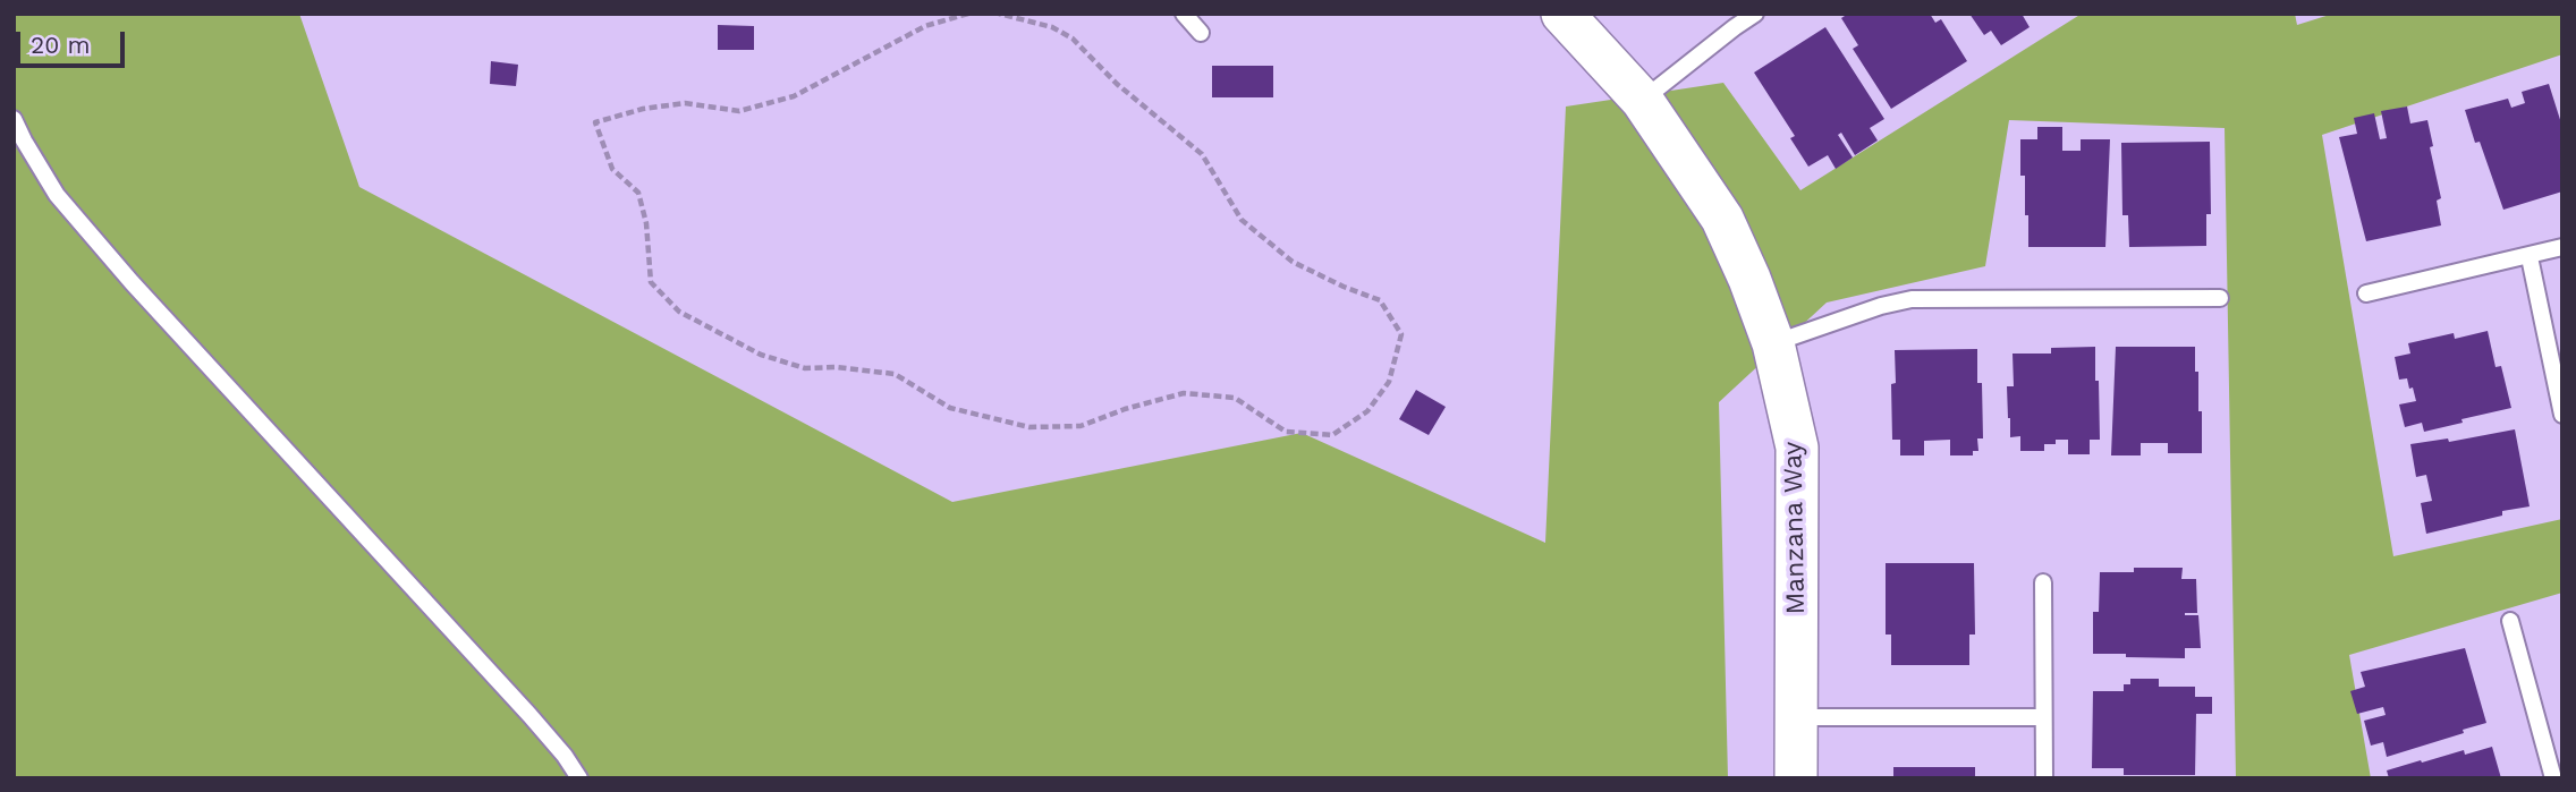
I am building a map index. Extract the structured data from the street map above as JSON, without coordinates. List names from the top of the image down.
{
  "streets": {
    "street": ["Manzana Way"]
  },
  "scale_bar": "20 m"
}
